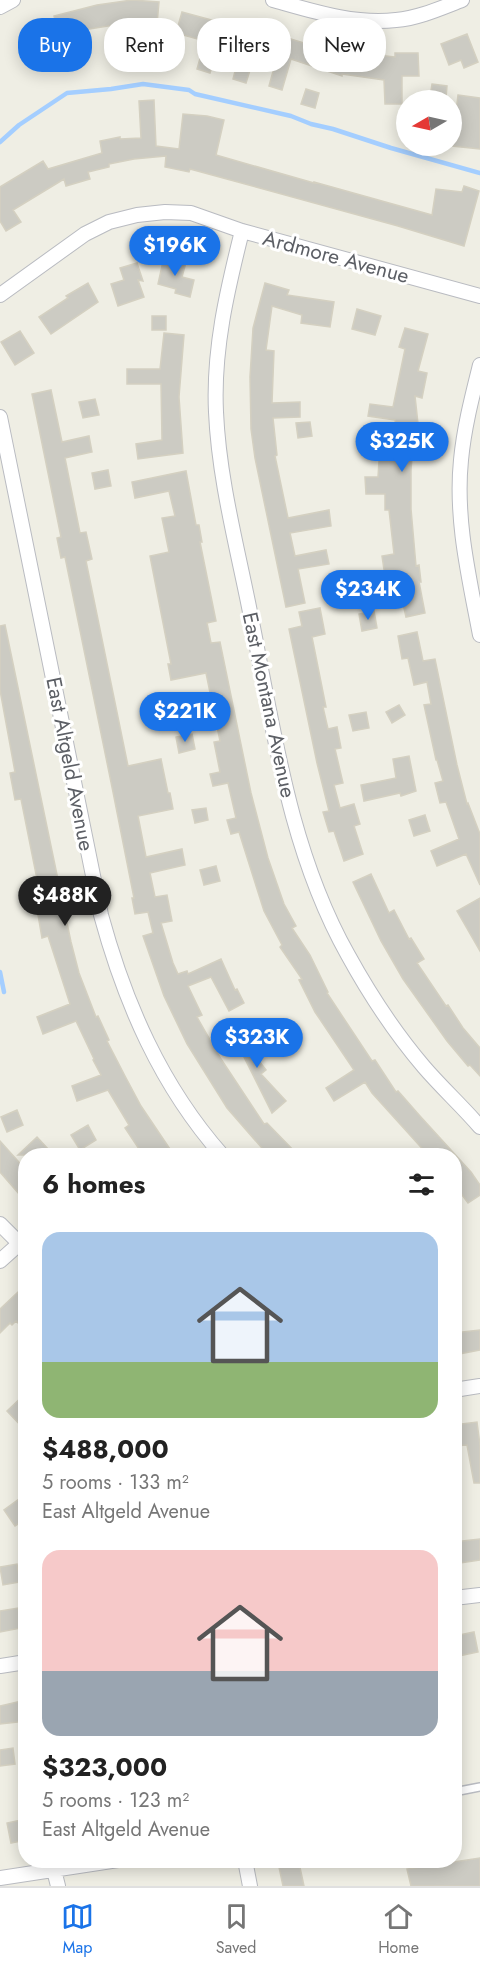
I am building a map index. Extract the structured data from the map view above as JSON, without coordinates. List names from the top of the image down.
{
  "streets": {
    "street": ["Ardmore Avenue", "East Montana Avenue", "East Altgeld Avenue"]
  },
  "crossings": [
    ["Ardmore Avenue", "East Montana Avenue"]
  ],
  "north": "left",
  "page": {
    "chip": [
      "Buy",
      "Rent",
      "Filters",
      "New"
    ],
    "price": [
      "$196K",
      "$325K",
      "$234K",
      "$221K",
      "$488K",
      "$323K"
    ],
    "heading": "6 homes",
    "list": [
      {
        "name": "$488,000",
        "note": "5 rooms · 133 m² · East Altgeld Avenue"
      },
      {
        "name": "$323,000",
        "note": "5 rooms · 123 m² · East Altgeld Avenue"
      }
    ],
    "tabs": ["Map", "Saved", "Home"]
  }
}
